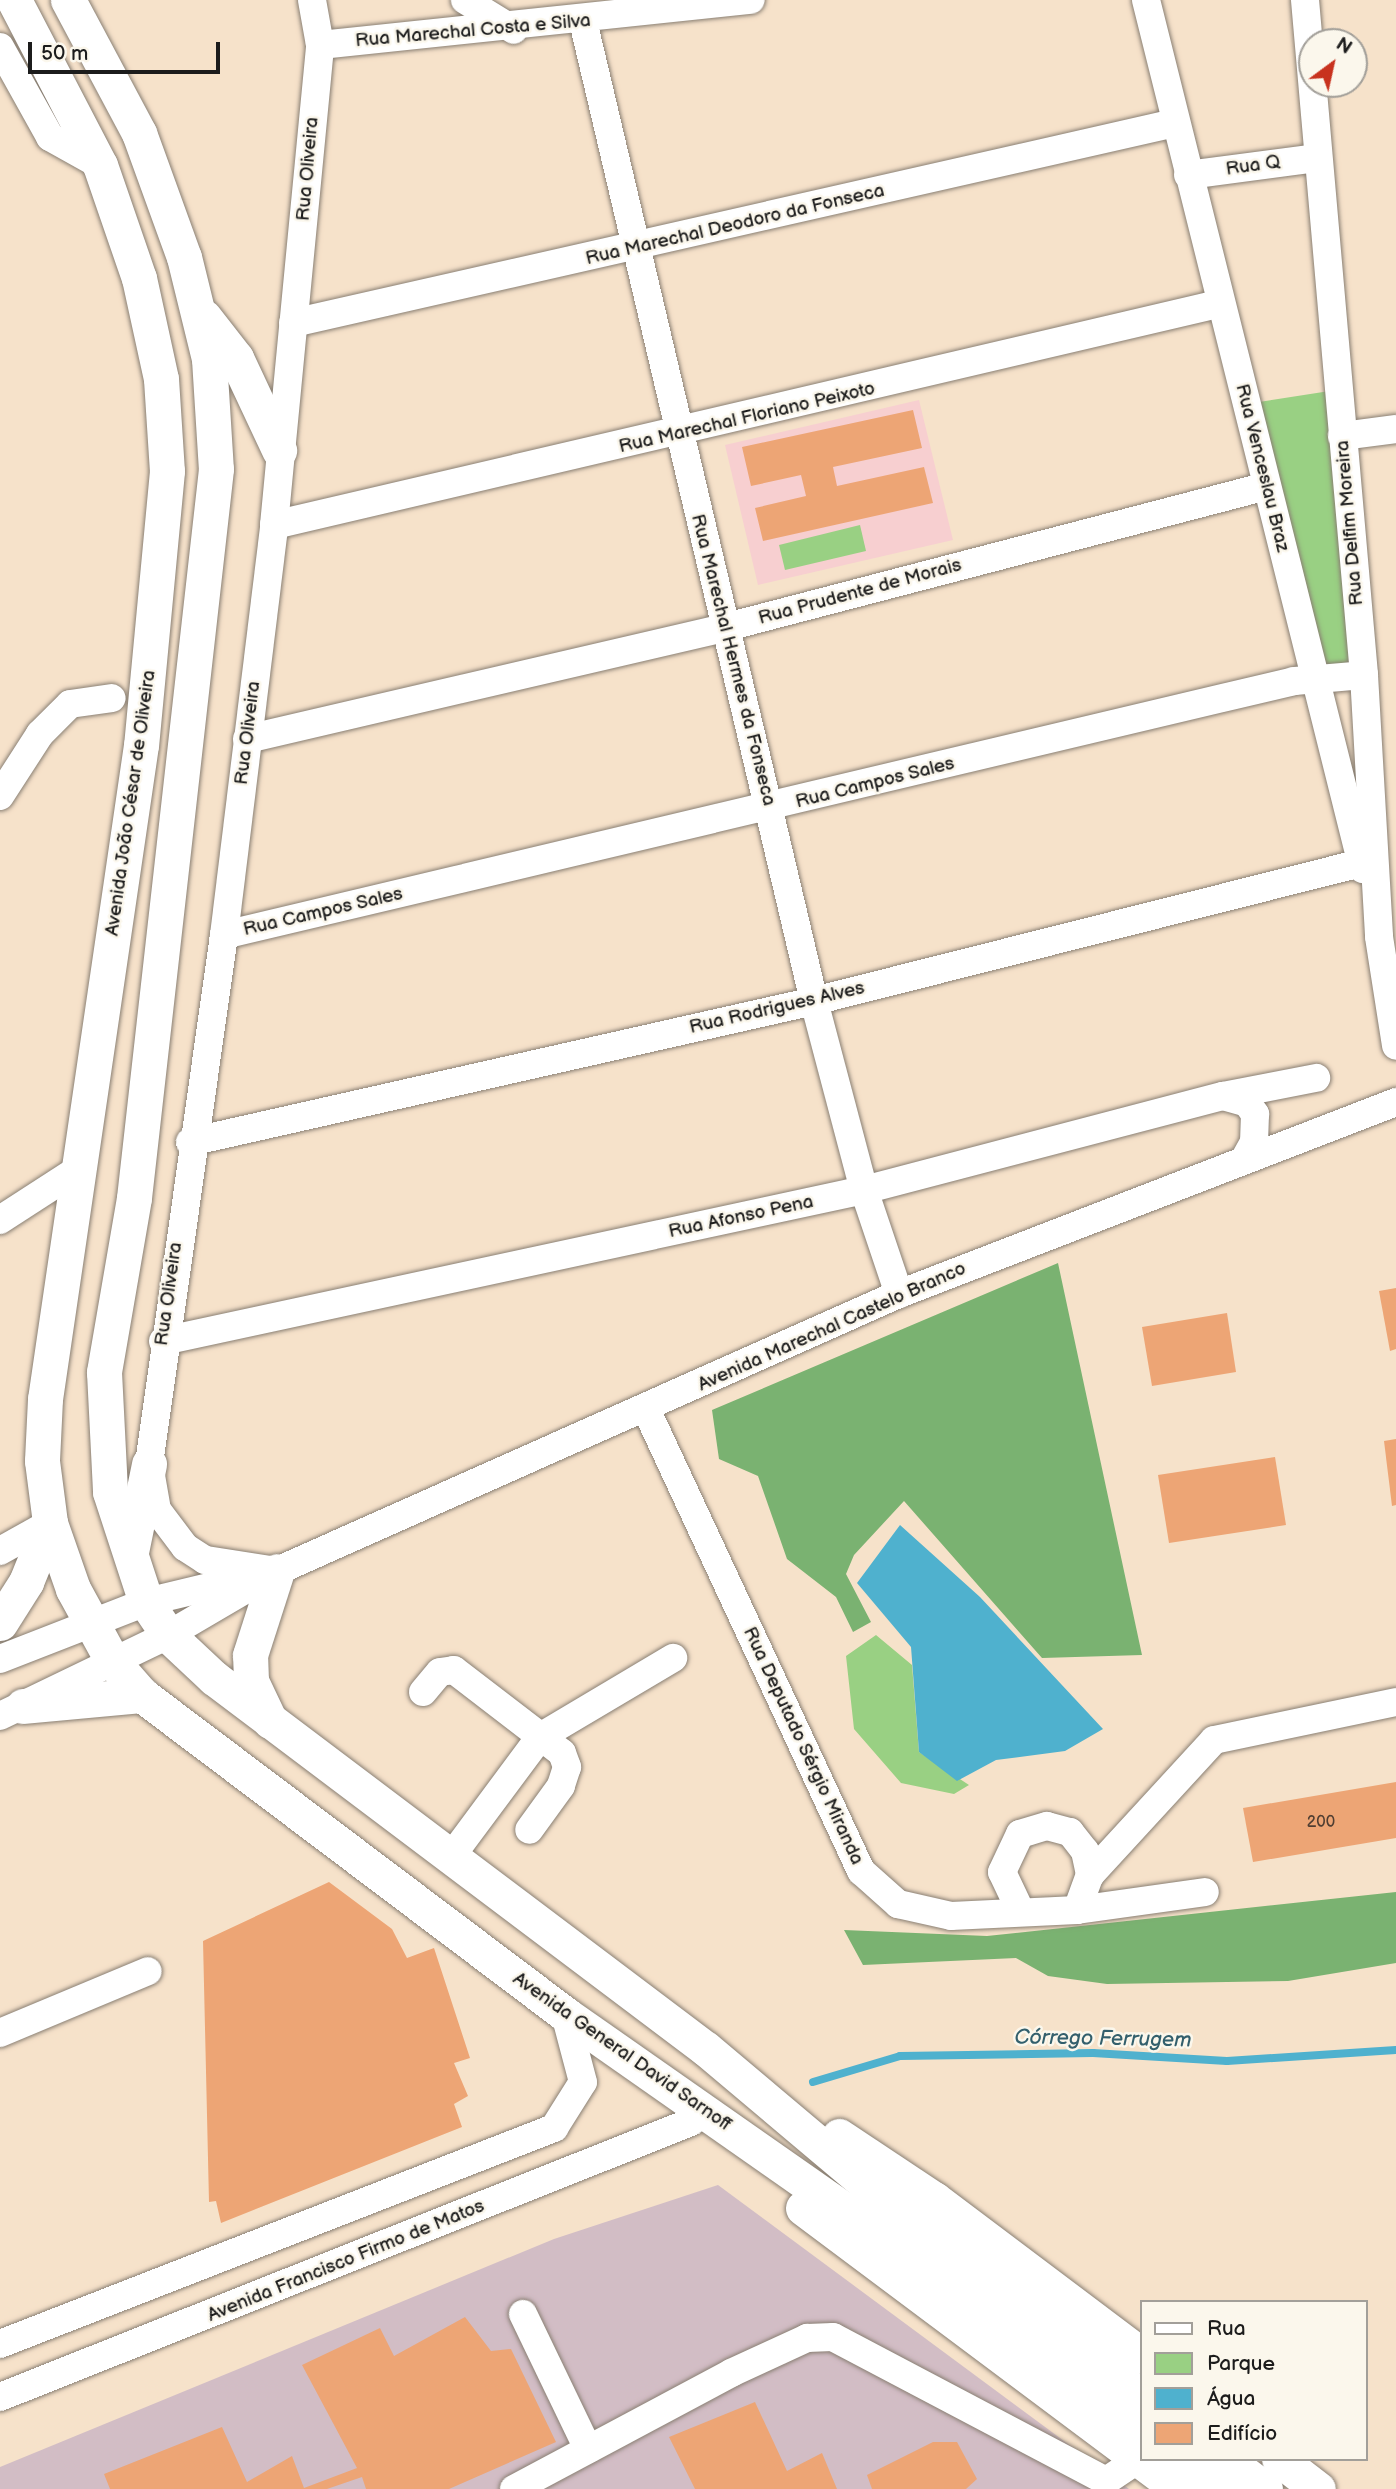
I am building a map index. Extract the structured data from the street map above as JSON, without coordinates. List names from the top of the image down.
{
  "streets": {
    "main road": ["Avenida João César de Oliveira", "Avenida General David Sarnoff"],
    "street": [
      "Rua Marechal Costa e Silva",
      "Rua Q",
      "Rua Oliveira",
      "Rua Marechal Deodoro da Fonseca",
      "Rua Marechal Floriano Peixoto",
      "Rua Venceslau Braz",
      "Rua Delfim Moreira",
      "Rua Prudente de Morais",
      "Rua Marechal Hermes da Fonseca",
      "Rua Campos Sales",
      "Rua Rodrigues Alves",
      "Rua Afonso Pena",
      "Avenida Marechal Castelo Branco",
      "Rua Deputado Sérgio Miranda",
      "Avenida Francisco Firmo de Matos"
    ]
  },
  "crossings": [
    ["Rua Marechal Costa e Silva", "Rua Oliveira"],
    ["Rua Marechal Costa e Silva", "Rua Marechal Hermes da Fonseca"],
    ["Rua Q", "Rua Venceslau Braz"],
    ["Rua Q", "Rua Delfim Moreira"],
    ["Rua Oliveira", "Rua Marechal Deodoro da Fonseca"],
    ["Rua Oliveira", "Rua Marechal Floriano Peixoto"],
    ["Rua Oliveira", "Rua Prudente de Morais"],
    ["Rua Oliveira", "Rua Campos Sales"],
    ["Rua Oliveira", "Rua Rodrigues Alves"],
    ["Rua Oliveira", "Rua Afonso Pena"],
    ["Rua Oliveira", "Avenida Marechal Castelo Branco"],
    ["Rua Marechal Deodoro da Fonseca", "Rua Venceslau Braz"],
    ["Rua Marechal Deodoro da Fonseca", "Rua Marechal Hermes da Fonseca"],
    ["Rua Marechal Floriano Peixoto", "Rua Venceslau Braz"],
    ["Rua Marechal Floriano Peixoto", "Rua Marechal Hermes da Fonseca"],
    ["Rua Venceslau Braz", "Rua Delfim Moreira"],
    ["Rua Venceslau Braz", "Rua Prudente de Morais"],
    ["Rua Venceslau Braz", "Rua Campos Sales"],
    ["Rua Venceslau Braz", "Rua Rodrigues Alves"],
    ["Rua Delfim Moreira", "Rua Campos Sales"],
    ["Rua Prudente de Morais", "Rua Marechal Hermes da Fonseca"],
    ["Rua Marechal Hermes da Fonseca", "Rua Campos Sales"],
    ["Rua Marechal Hermes da Fonseca", "Rua Rodrigues Alves"],
    ["Rua Marechal Hermes da Fonseca", "Rua Afonso Pena"],
    ["Rua Marechal Hermes da Fonseca", "Avenida Marechal Castelo Branco"],
    ["Avenida João César de Oliveira", "Avenida General David Sarnoff"],
    ["Avenida Marechal Castelo Branco", "Rua Deputado Sérgio Miranda"]
  ],
  "water": ["Córrego Ferrugem"],
  "house_numbers": ["200"],
  "legend": [
    "Rua",
    "Parque",
    "Água",
    "Edifício"
  ],
  "scale_bar": "50 m",
  "north": "top right"
}
